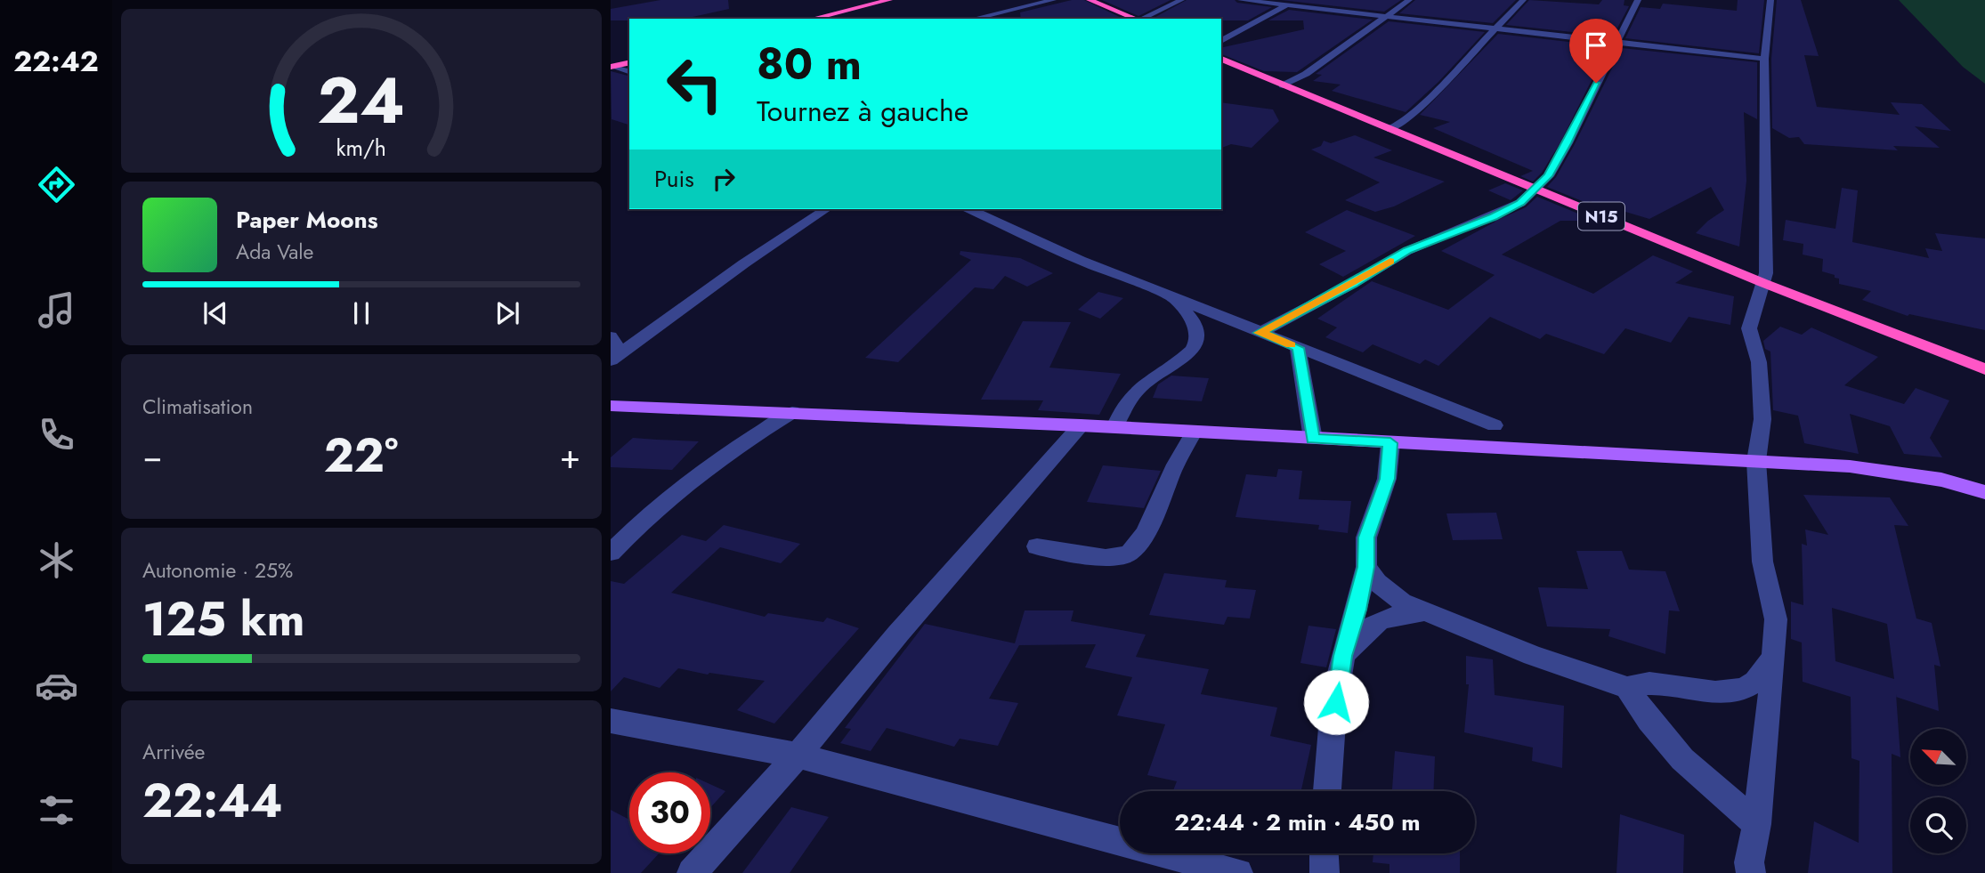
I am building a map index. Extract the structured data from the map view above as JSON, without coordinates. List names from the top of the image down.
{
  "streets": {
    "highway": ["N15"]
  },
  "north": "top left",
  "page": {
    "tabs": "22:42",
    "turn": ["80 m", "Tournez à gauche"],
    "then": "Puis",
    "song": ["Paper Moons", "Ada Vale"],
    "tile": [
      "Climatisation",
      ["Autonomie · 25%", "125 km"],
      ["Arrivée", "22:44"]
    ],
    "heat": ["−", "22°", "+"],
    "limit": "30",
    "trip": "22:44 · 2 min · 450 m",
    "gauge": ["24", "km/h"]
  }
}
